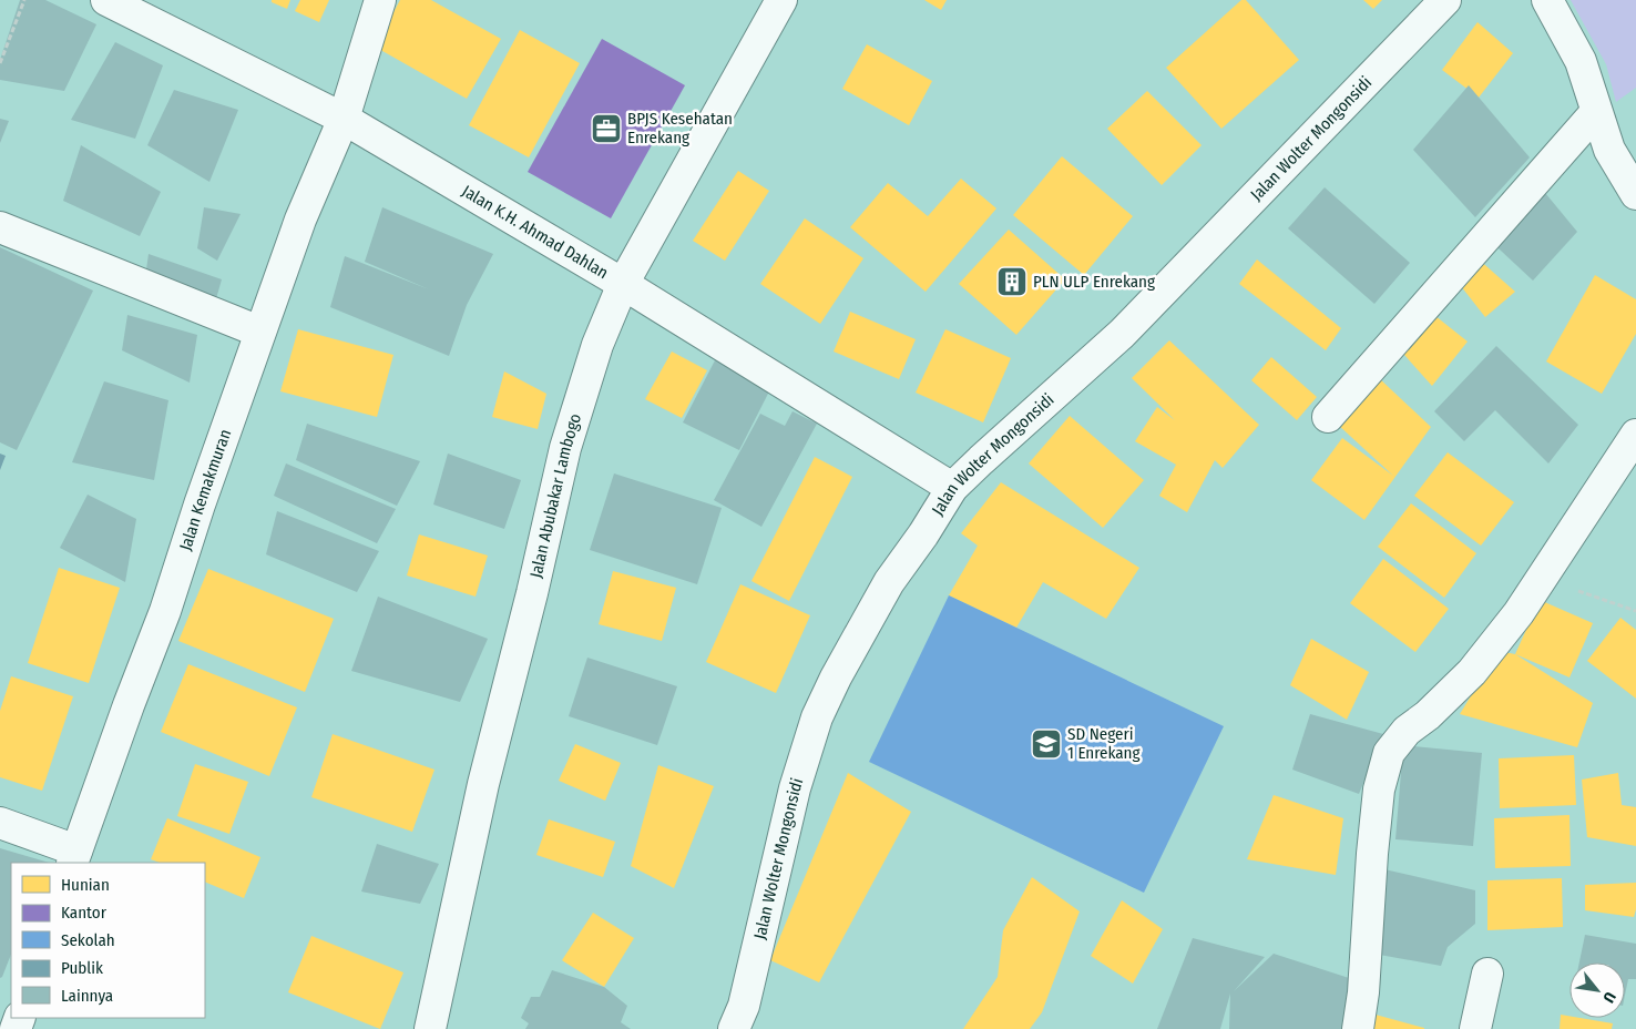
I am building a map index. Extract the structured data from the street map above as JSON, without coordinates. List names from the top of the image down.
{
  "streets": {
    "street": [
      "Jalan Wolter Mongonsidi",
      "Jalan K.H. Ahmad Dahlan",
      "Jalan Kemakmuran",
      "Jalan Abubakar Lambogo"
    ]
  },
  "crossings": [
    ["Jalan Wolter Mongonsidi", "Jalan K.H. Ahmad Dahlan"],
    ["Jalan K.H. Ahmad Dahlan", "Jalan Kemakmuran"],
    ["Jalan K.H. Ahmad Dahlan", "Jalan Abubakar Lambogo"]
  ],
  "places": {
    "office": ["BPJS Kesehatan Enrekang"],
    "building": ["PLN ULP Enrekang"],
    "school or university": ["SD Negeri 1 Enrekang"]
  },
  "legend": [
    "Hunian",
    "Kantor",
    "Sekolah",
    "Publik",
    "Lainnya"
  ],
  "north": "bottom right"
}
